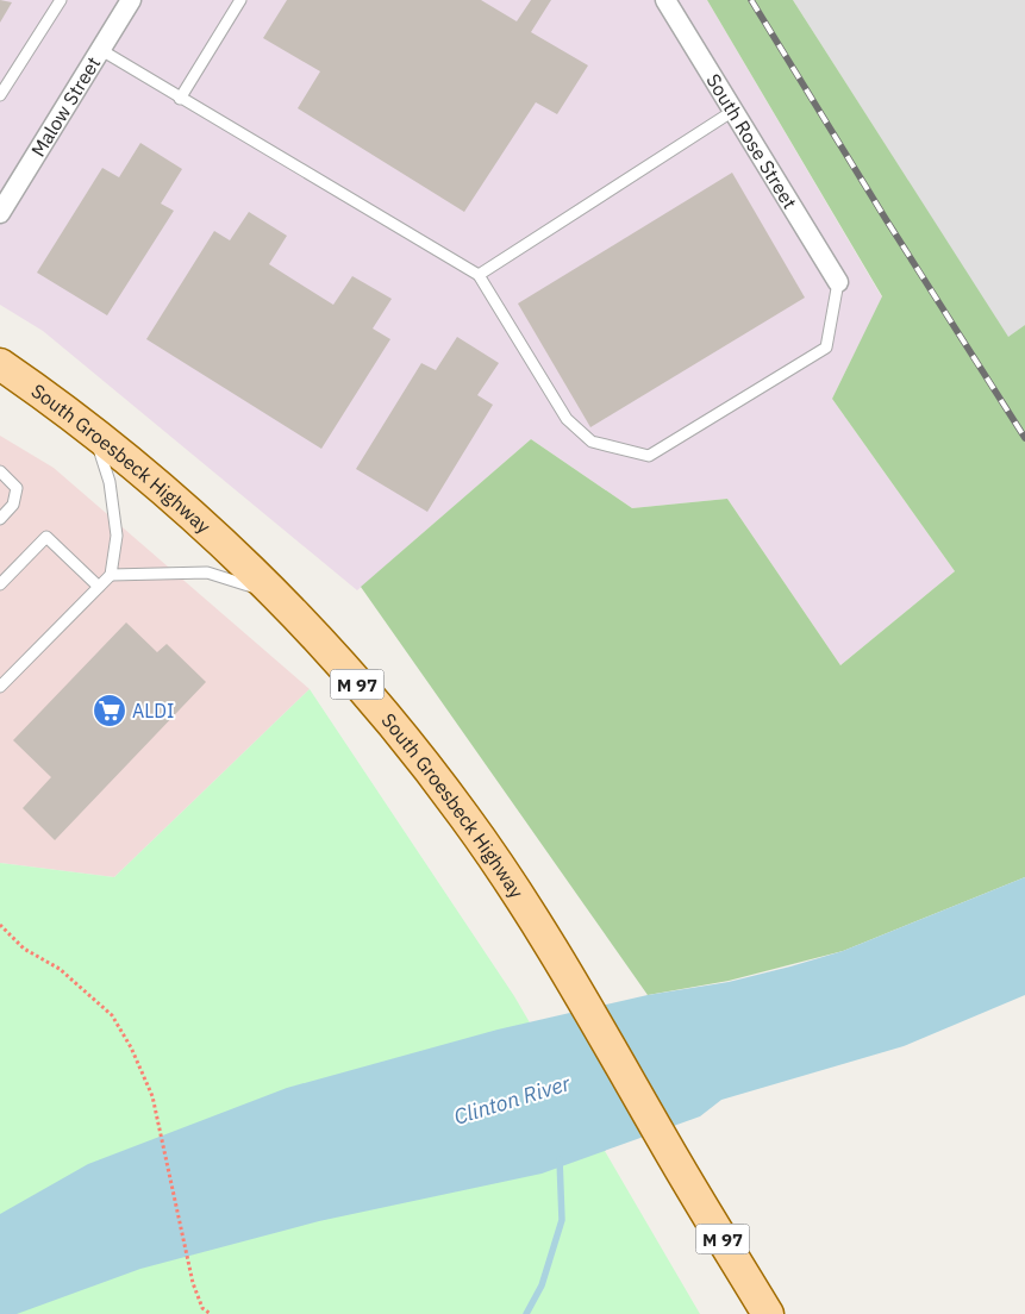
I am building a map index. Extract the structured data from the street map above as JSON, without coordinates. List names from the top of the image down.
{
  "streets": {
    "main road": ["South Groesbeck Highway", "M 97"],
    "street": ["Malow Street", "South Rose Street"]
  },
  "water": ["Clinton River"],
  "places": {
    "supermarket": ["ALDI"]
  }
}
